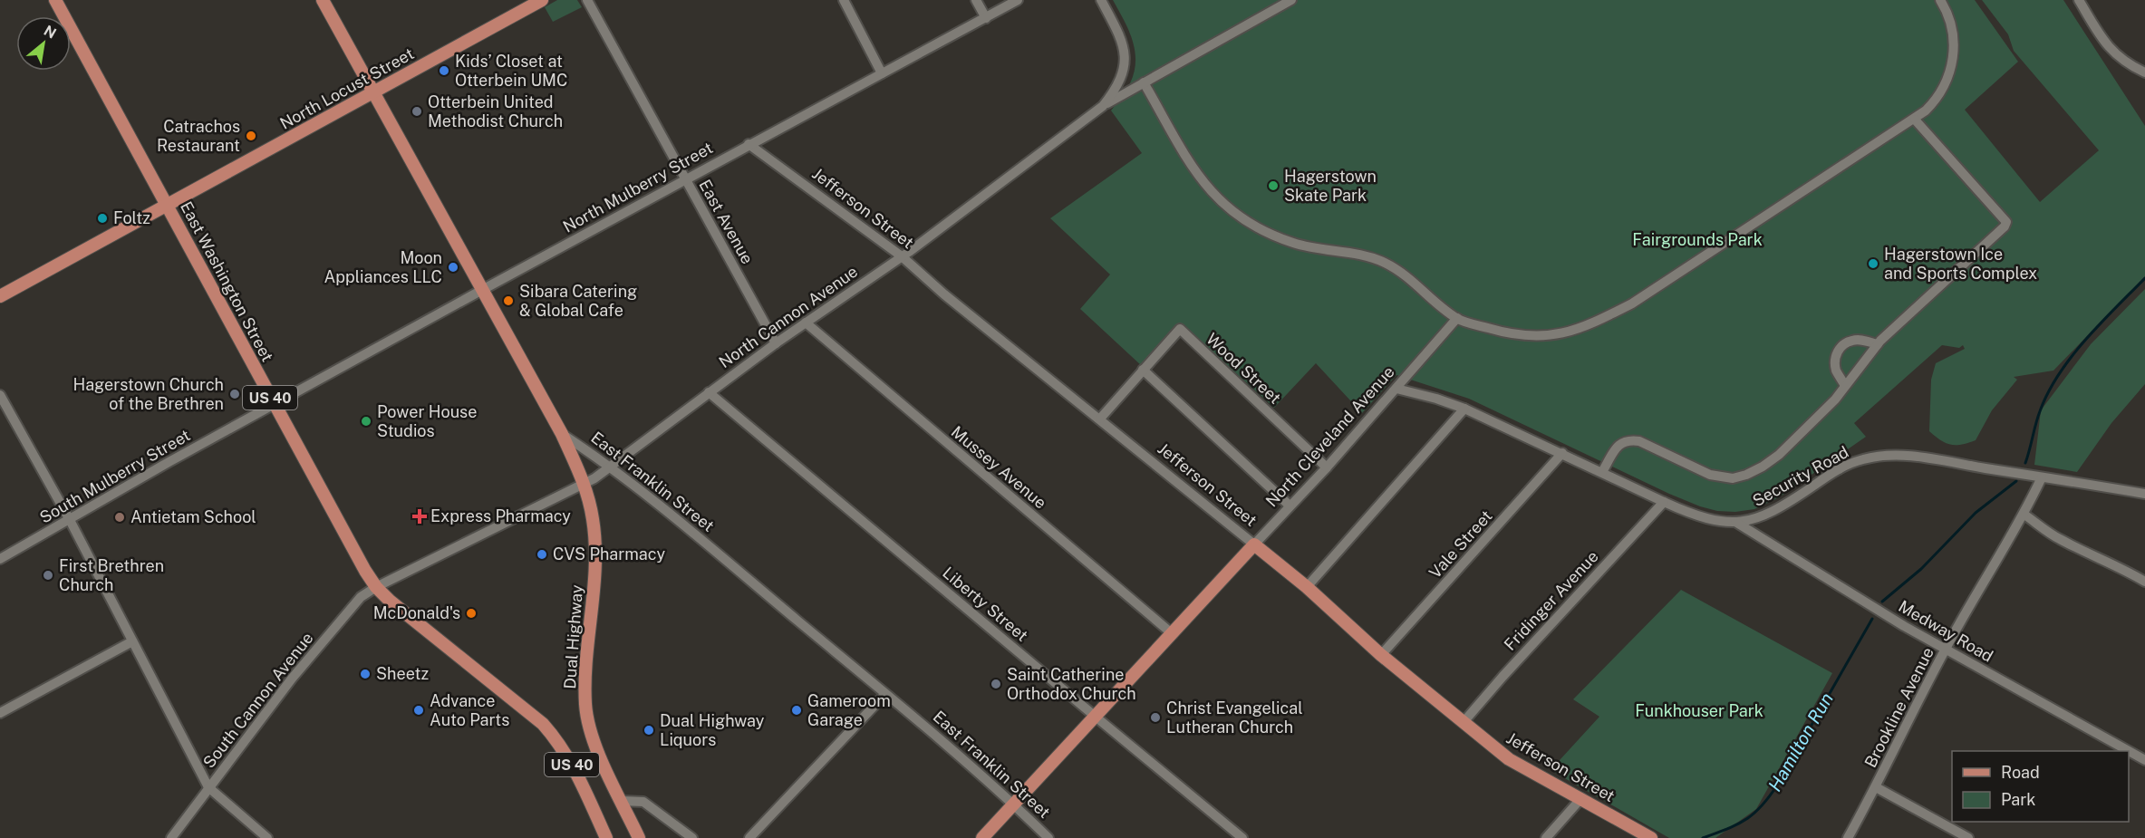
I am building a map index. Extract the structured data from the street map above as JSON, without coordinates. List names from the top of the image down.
{
  "streets": {
    "main road": [
      "North Locust Street",
      "Jefferson Street",
      "East Washington Street",
      "US 40",
      "North Cleveland Avenue",
      "East Franklin Street",
      "Dual Highway"
    ],
    "street": [
      "North Mulberry Street",
      "East Avenue",
      "North Cannon Avenue",
      "Wood Street",
      "Mussey Avenue",
      "South Mulberry Street",
      "Security Road",
      "Vale Street",
      "Fridinger Avenue",
      "Liberty Street",
      "Medway Road",
      "South Cannon Avenue",
      "Brookline Avenue"
    ]
  },
  "crossings": [
    ["North Locust Street", "East Washington Street"],
    ["North Locust Street", "East Franklin Street"],
    ["North Mulberry Street", "Jefferson Street"],
    ["North Mulberry Street", "East Avenue"],
    ["North Mulberry Street", "East Washington Street"],
    ["North Mulberry Street", "South Mulberry Street"],
    ["North Mulberry Street", "East Franklin Street"],
    ["Jefferson Street", "North Cannon Avenue"],
    ["Jefferson Street", "Wood Street"],
    ["Jefferson Street", "North Cleveland Avenue"],
    ["Jefferson Street", "Vale Street"],
    ["Jefferson Street", "Fridinger Avenue"],
    ["East Avenue", "North Cannon Avenue"],
    ["East Washington Street", "North Cannon Avenue"],
    ["East Washington Street", "South Mulberry Street"],
    ["East Washington Street", "South Cannon Avenue"],
    ["North Cannon Avenue", "Mussey Avenue"],
    ["North Cannon Avenue", "East Franklin Street"],
    ["North Cannon Avenue", "Liberty Street"],
    ["North Cannon Avenue", "Dual Highway"],
    ["North Cannon Avenue", "South Cannon Avenue"],
    ["Wood Street", "North Cleveland Avenue"],
    ["North Cleveland Avenue", "Mussey Avenue"],
    ["North Cleveland Avenue", "Security Road"],
    ["North Cleveland Avenue", "East Franklin Street"],
    ["North Cleveland Avenue", "Liberty Street"],
    ["Security Road", "Vale Street"],
    ["Security Road", "Fridinger Avenue"],
    ["Security Road", "Medway Road"],
    ["Security Road", "Brookline Avenue"],
    ["East Franklin Street", "Dual Highway"],
    ["Medway Road", "Brookline Avenue"]
  ],
  "water": ["Hamilton Run"],
  "parks": ["Fairgrounds Park", "Funkhouser Park"],
  "places": {
    "other": [
      "Kids’ Closet at Otterbein UMC",
      "Otterbein United Methodist Church",
      "Catrachos Restaurant",
      "Hagerstown Skate Park",
      "Foltz",
      "Hagerstown Ice and Sports Complex",
      "Moon Appliances LLC",
      "Sibara Catering & Global Cafe",
      "Hagerstown Church of the Brethren",
      "Power House Studios",
      "Antietam School",
      "CVS Pharmacy",
      "First Brethren Church",
      "McDonald's",
      "Sheetz",
      "Saint Catherine Orthodox Church",
      "Advance Auto Parts",
      "Gameroom Garage",
      "Christ Evangelical Lutheran Church",
      "Dual Highway Liquors"
    ],
    "health": ["Express Pharmacy"]
  },
  "legend": ["Road", "Park"],
  "north": "top right"
}
